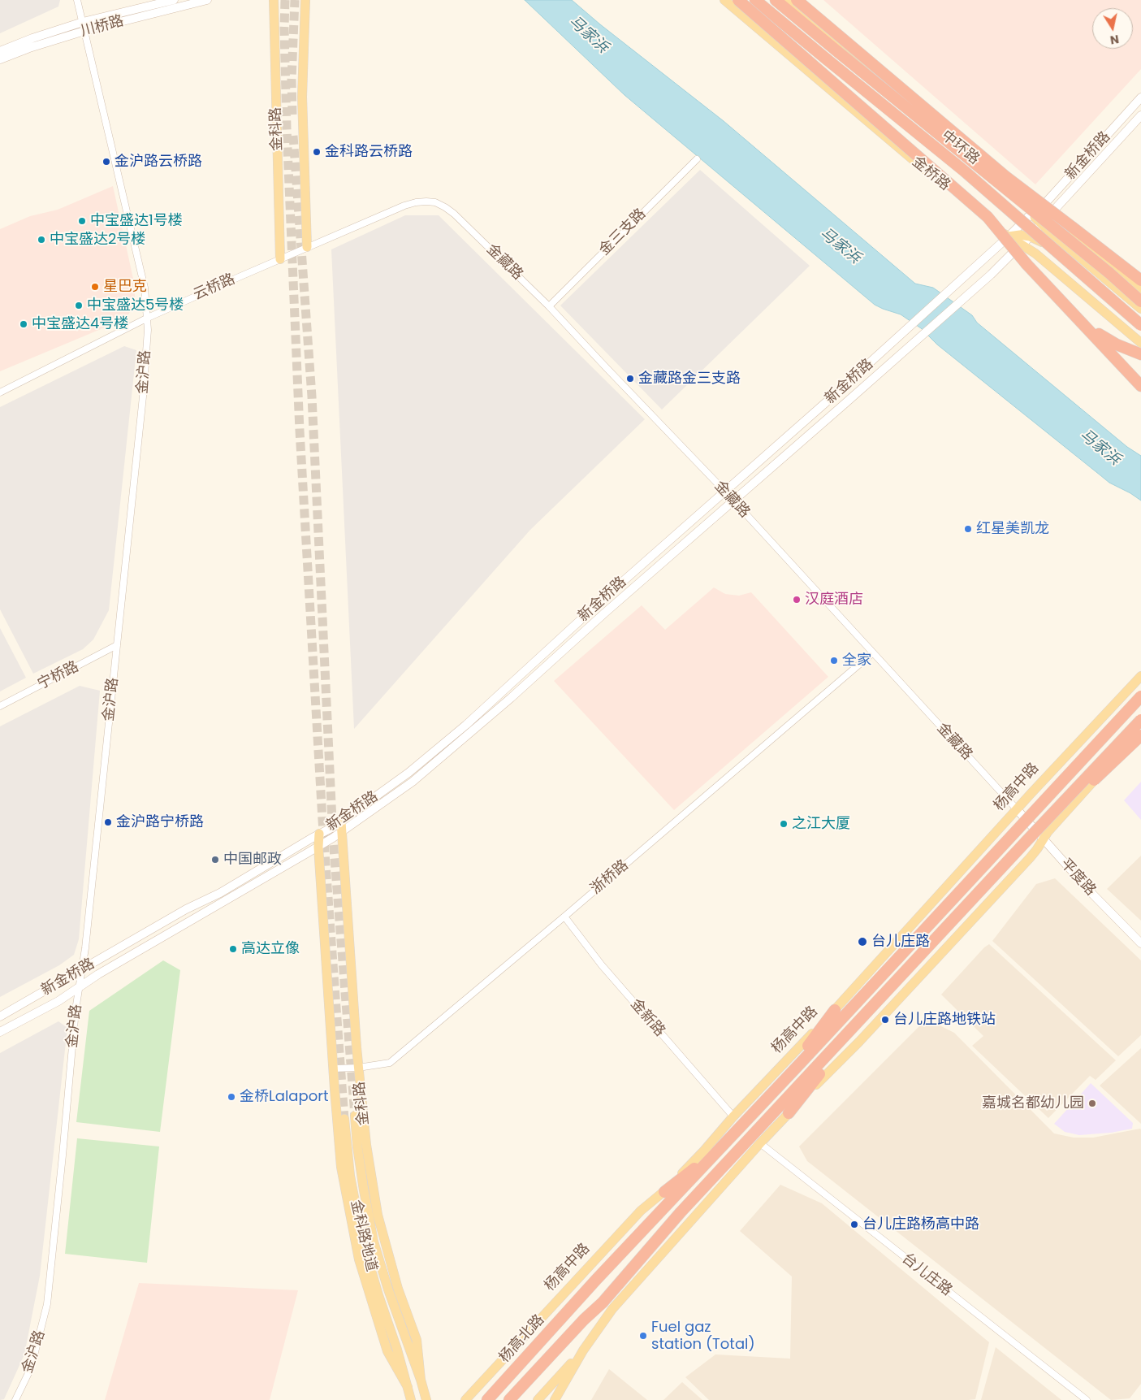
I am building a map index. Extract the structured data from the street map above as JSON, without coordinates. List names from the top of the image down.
{
  "streets": {
    "highway": ["中环路", "杨高中路", "杨高北路"],
    "main road": ["金科路", "金桥路", "金科路地道"],
    "street": [
      "川桥路",
      "新金桥路",
      "金三支路",
      "金藏路",
      "云桥路",
      "金沪路",
      "宁桥路",
      "浙桥路",
      "平度路",
      "金新路",
      "台儿庄路"
    ]
  },
  "crossings": [
    ["川桥路", "金沪路"],
    ["金科路", "新金桥路"],
    ["金科路", "云桥路"],
    ["金科路", "浙桥路"],
    ["金科路", "金科路地道"],
    ["新金桥路", "金桥路"],
    ["新金桥路", "金藏路"],
    ["新金桥路", "金沪路"],
    ["金三支路", "金藏路"],
    ["金藏路", "云桥路"],
    ["金藏路", "杨高中路"],
    ["金藏路", "浙桥路"],
    ["金藏路", "平度路"],
    ["云桥路", "金沪路"],
    ["金沪路", "宁桥路"],
    ["杨高中路", "平度路"],
    ["杨高中路", "金新路"],
    ["杨高中路", "杨高北路"],
    ["浙桥路", "金新路"]
  ],
  "water": ["马家浜"],
  "places": [
    "金科路云桥路",
    "金沪路云桥路",
    "中宝盛达1号楼",
    "中宝盛达2号楼",
    "星巴克",
    "中宝盛达5号楼",
    "中宝盛达4号楼",
    "金藏路金三支路",
    "红星美凯龙",
    "汉庭酒店",
    "全家",
    "金沪路宁桥路",
    "之江大厦",
    "中国邮政",
    "台儿庄路",
    "高达立像",
    "台儿庄路地铁站",
    "金桥Lalaport",
    "嘉城名都幼儿园",
    "台儿庄路杨高中路",
    "Fuel gaz station (Total)"
  ],
  "north": "bottom"
}
